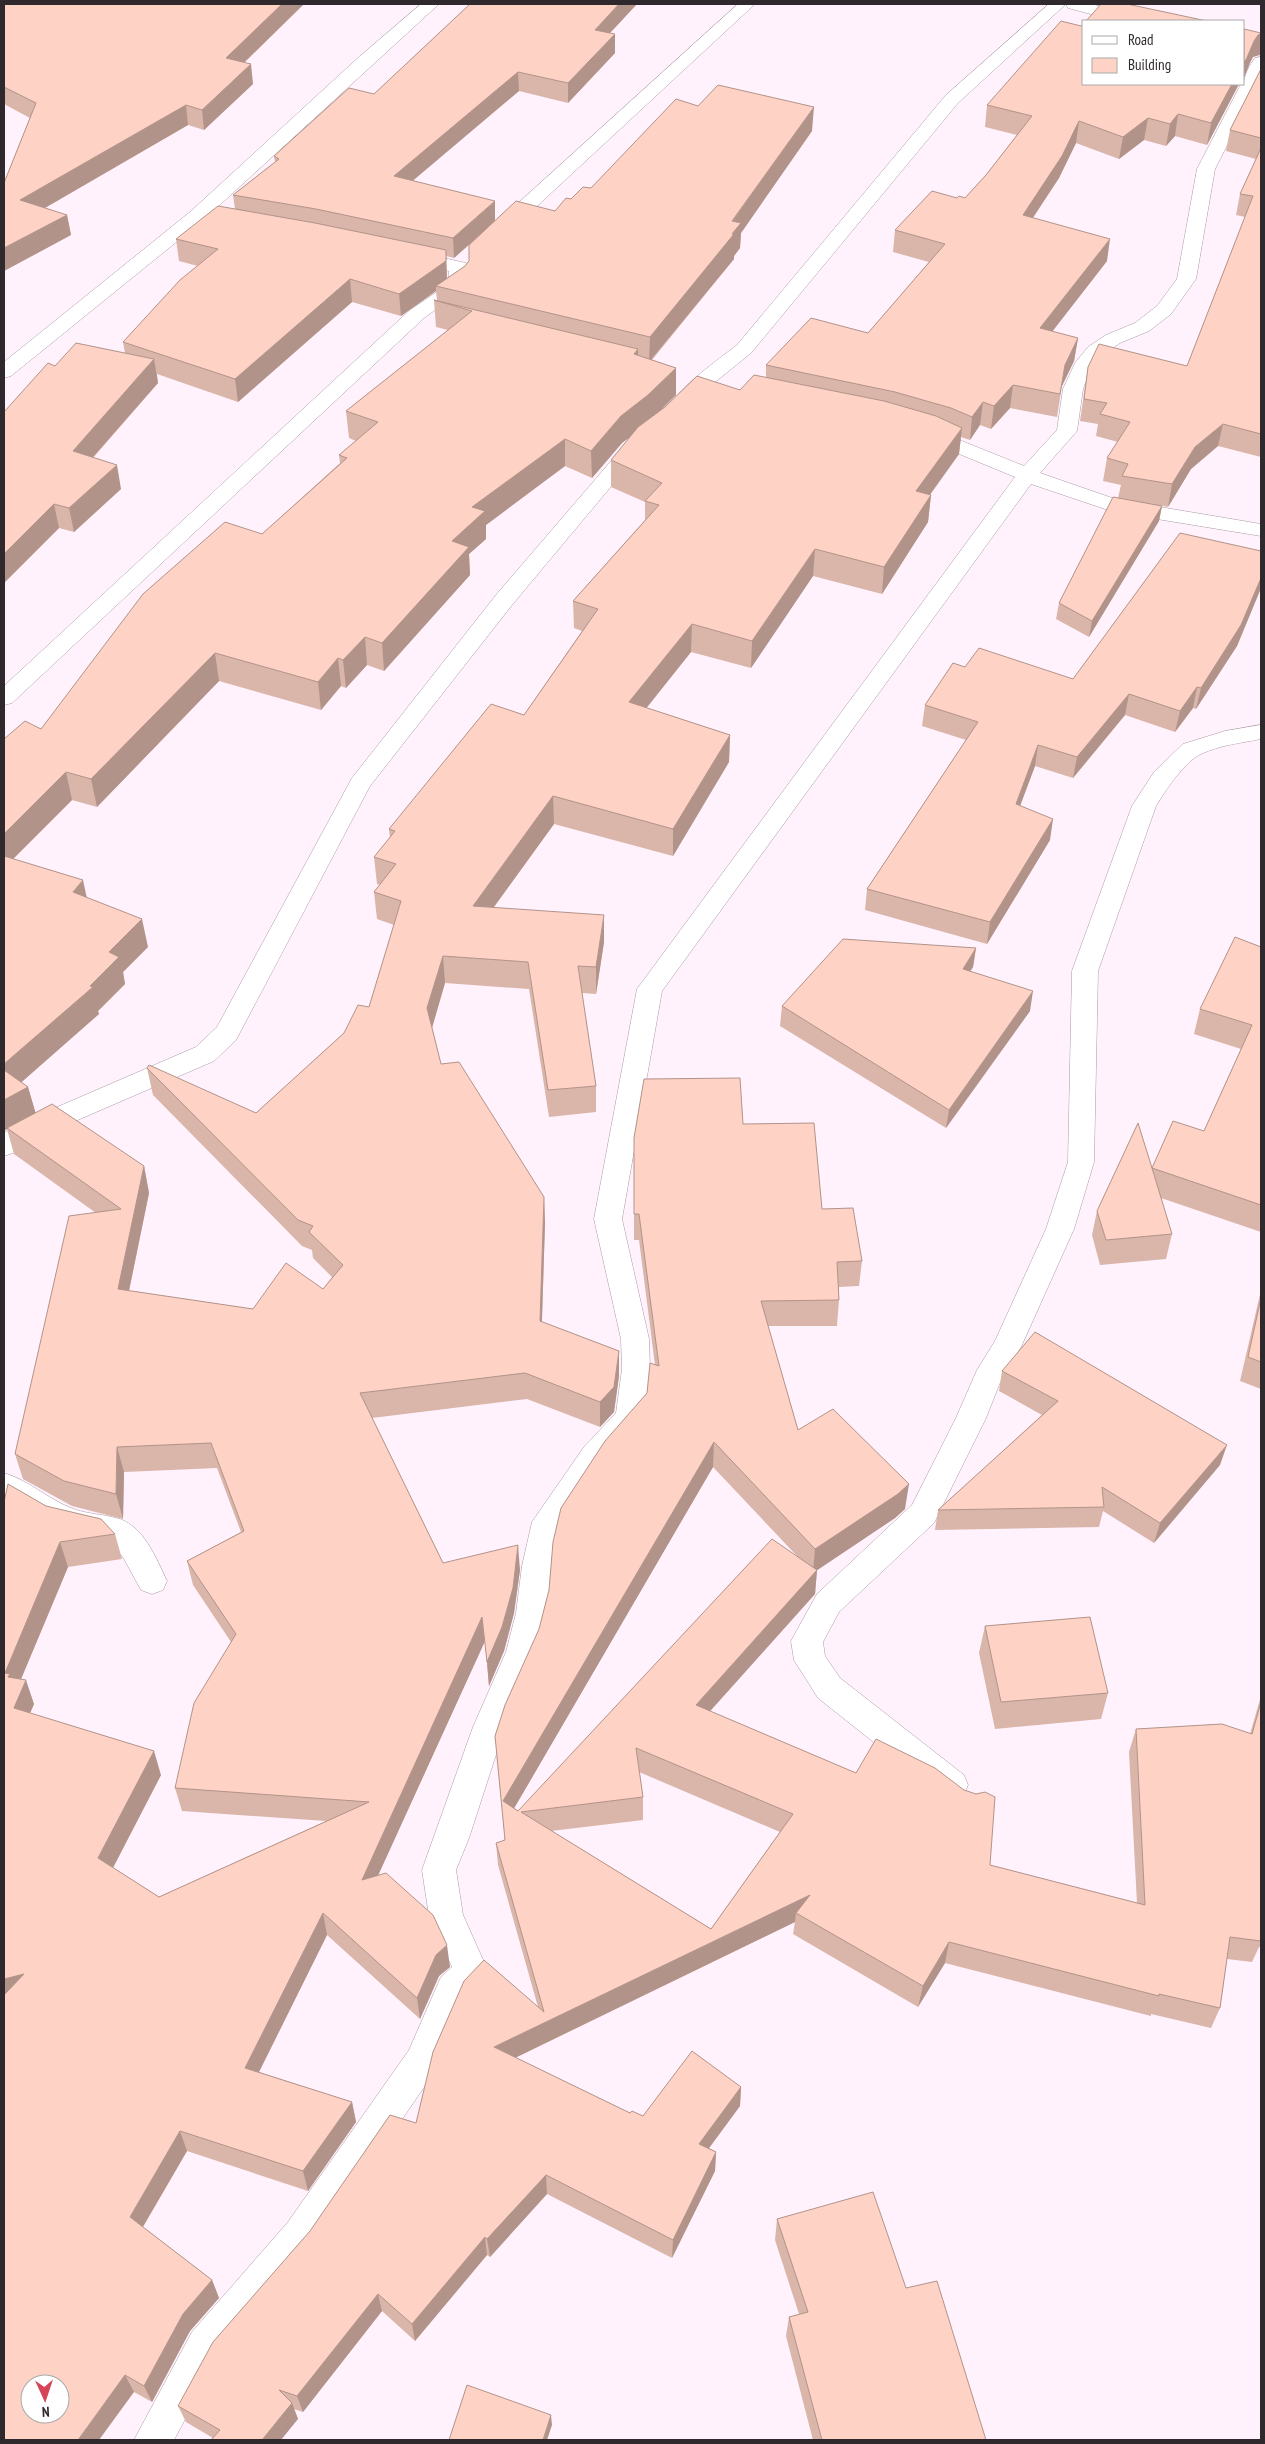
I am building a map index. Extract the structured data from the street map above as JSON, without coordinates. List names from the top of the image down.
{
  "legend": ["Road", "Building"],
  "north": "bottom"
}
